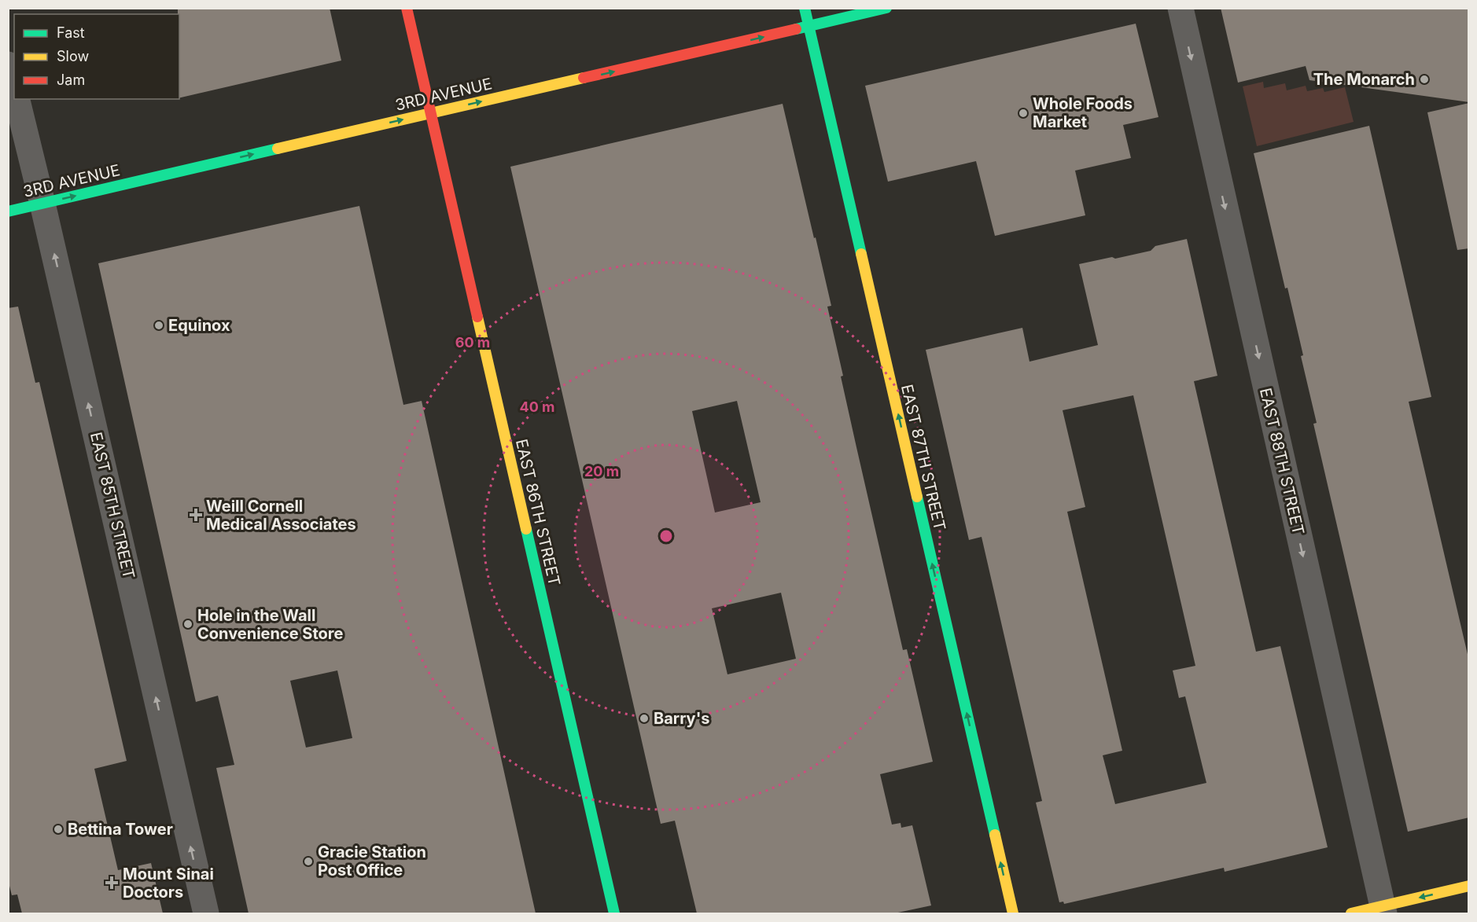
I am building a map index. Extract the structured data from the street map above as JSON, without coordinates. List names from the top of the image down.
{
  "streets": {
    "main road": ["3RD AVENUE", "EAST 87TH STREET", "EAST 86TH STREET"],
    "street": ["EAST 88TH STREET", "EAST 85TH STREET"]
  },
  "crossings": [
    ["3RD AVENUE", "EAST 87TH STREET"],
    ["3RD AVENUE", "EAST 85TH STREET"],
    ["3RD AVENUE", "EAST 86TH STREET"]
  ],
  "one_way": [
    "3RD AVENUE",
    "EAST 87TH STREET",
    "EAST 88TH STREET",
    "EAST 85TH STREET"
  ],
  "places": {
    "other": [
      "The Monarch",
      "Whole Foods Market",
      "Equinox",
      "Hole in the Wall Convenience Store",
      "Barry's",
      "Bettina Tower",
      "Gracie Station Post Office"
    ],
    "health": ["Weill Cornell Medical Associates", "Mount Sinai Doctors"]
  },
  "legend": ["Fast", "Slow", "Jam"],
  "rings": ["60 m", "40 m", "20 m"]
}
